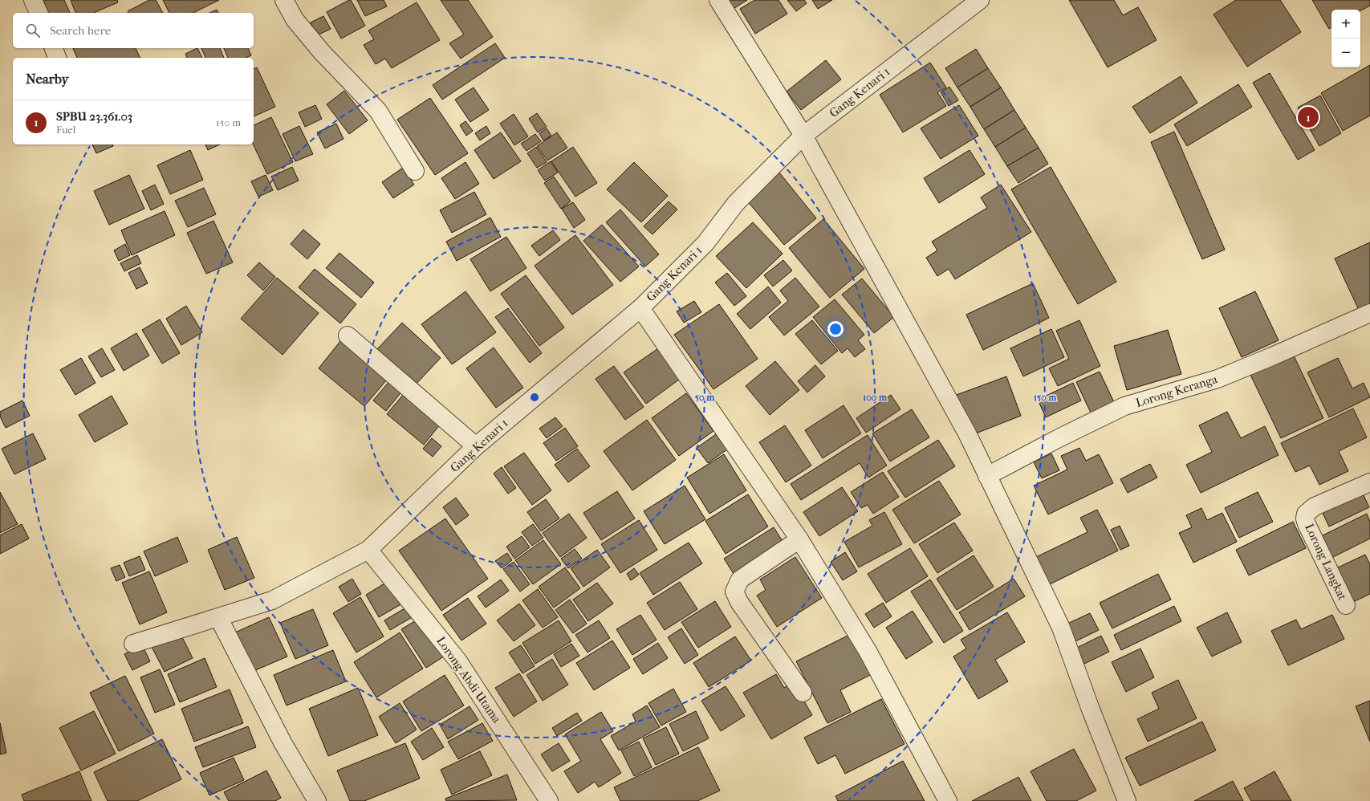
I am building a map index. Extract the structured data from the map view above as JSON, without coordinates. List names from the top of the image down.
{
  "streets": {
    "street": [
      "Gang Kenari 1",
      "Lorong Keranga",
      "Lorong Langkat",
      "Lorong Abdi Utama"
    ]
  },
  "crossings": [
    ["Gang Kenari 1", "Lorong Abdi Utama"]
  ],
  "page": {
    "map_buttons": ["+", "−"],
    "search": "Search here",
    "heading": "Nearby",
    "list": [
      {
        "mark": "1",
        "name": "SPBU 23.361.03",
        "note": "Fuel",
        "value": "150 m"
      }
    ],
    "pins": "1"
  },
  "rings": ["50 m", "100 m", "150 m"]
}
